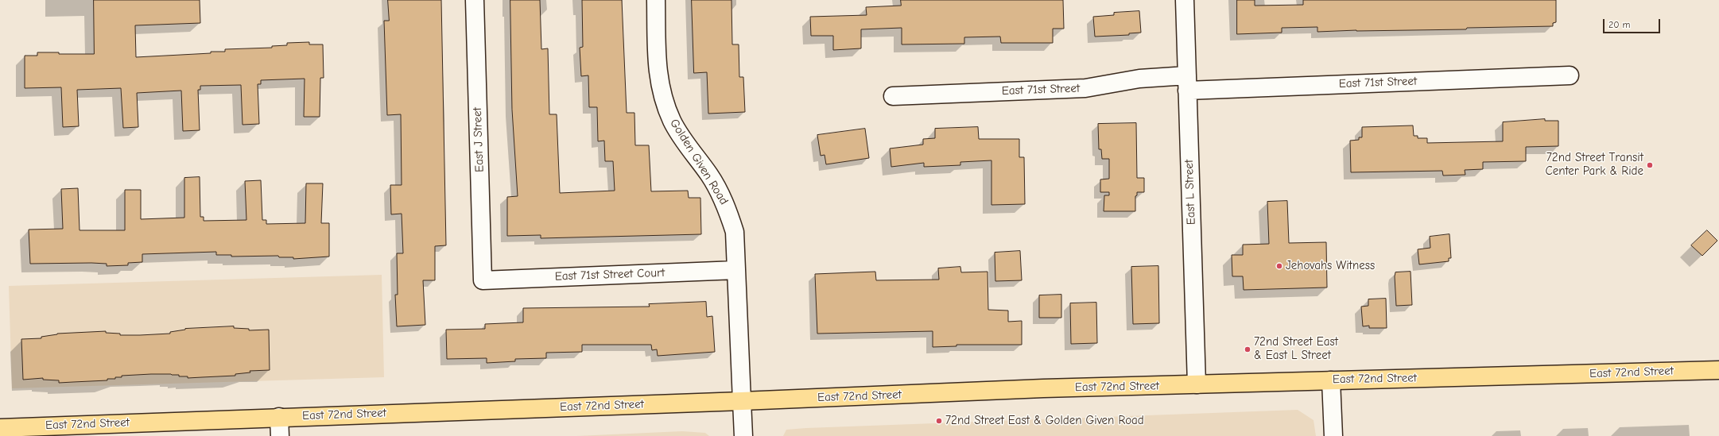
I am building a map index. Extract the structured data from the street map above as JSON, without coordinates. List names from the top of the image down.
{
  "streets": {
    "main road": ["East 72nd Street"],
    "street": [
      "East 71st Street",
      "East J Street",
      "Golden Given Road",
      "East L Street",
      "East 71st Street Court"
    ]
  },
  "crossings": [
    ["East 71st Street", "East L Street"],
    ["East J Street", "East 71st Street Court"],
    ["Golden Given Road", "East 71st Street Court"],
    ["Golden Given Road", "East 72nd Street"],
    ["East L Street", "East 72nd Street"]
  ],
  "places": [
    "72nd Street Transit Center Park & Ride",
    "Jehovahs Witness",
    "72nd Street East & East L Street",
    "72nd Street East & Golden Given Road"
  ],
  "scale_bar": "20 m"
}
